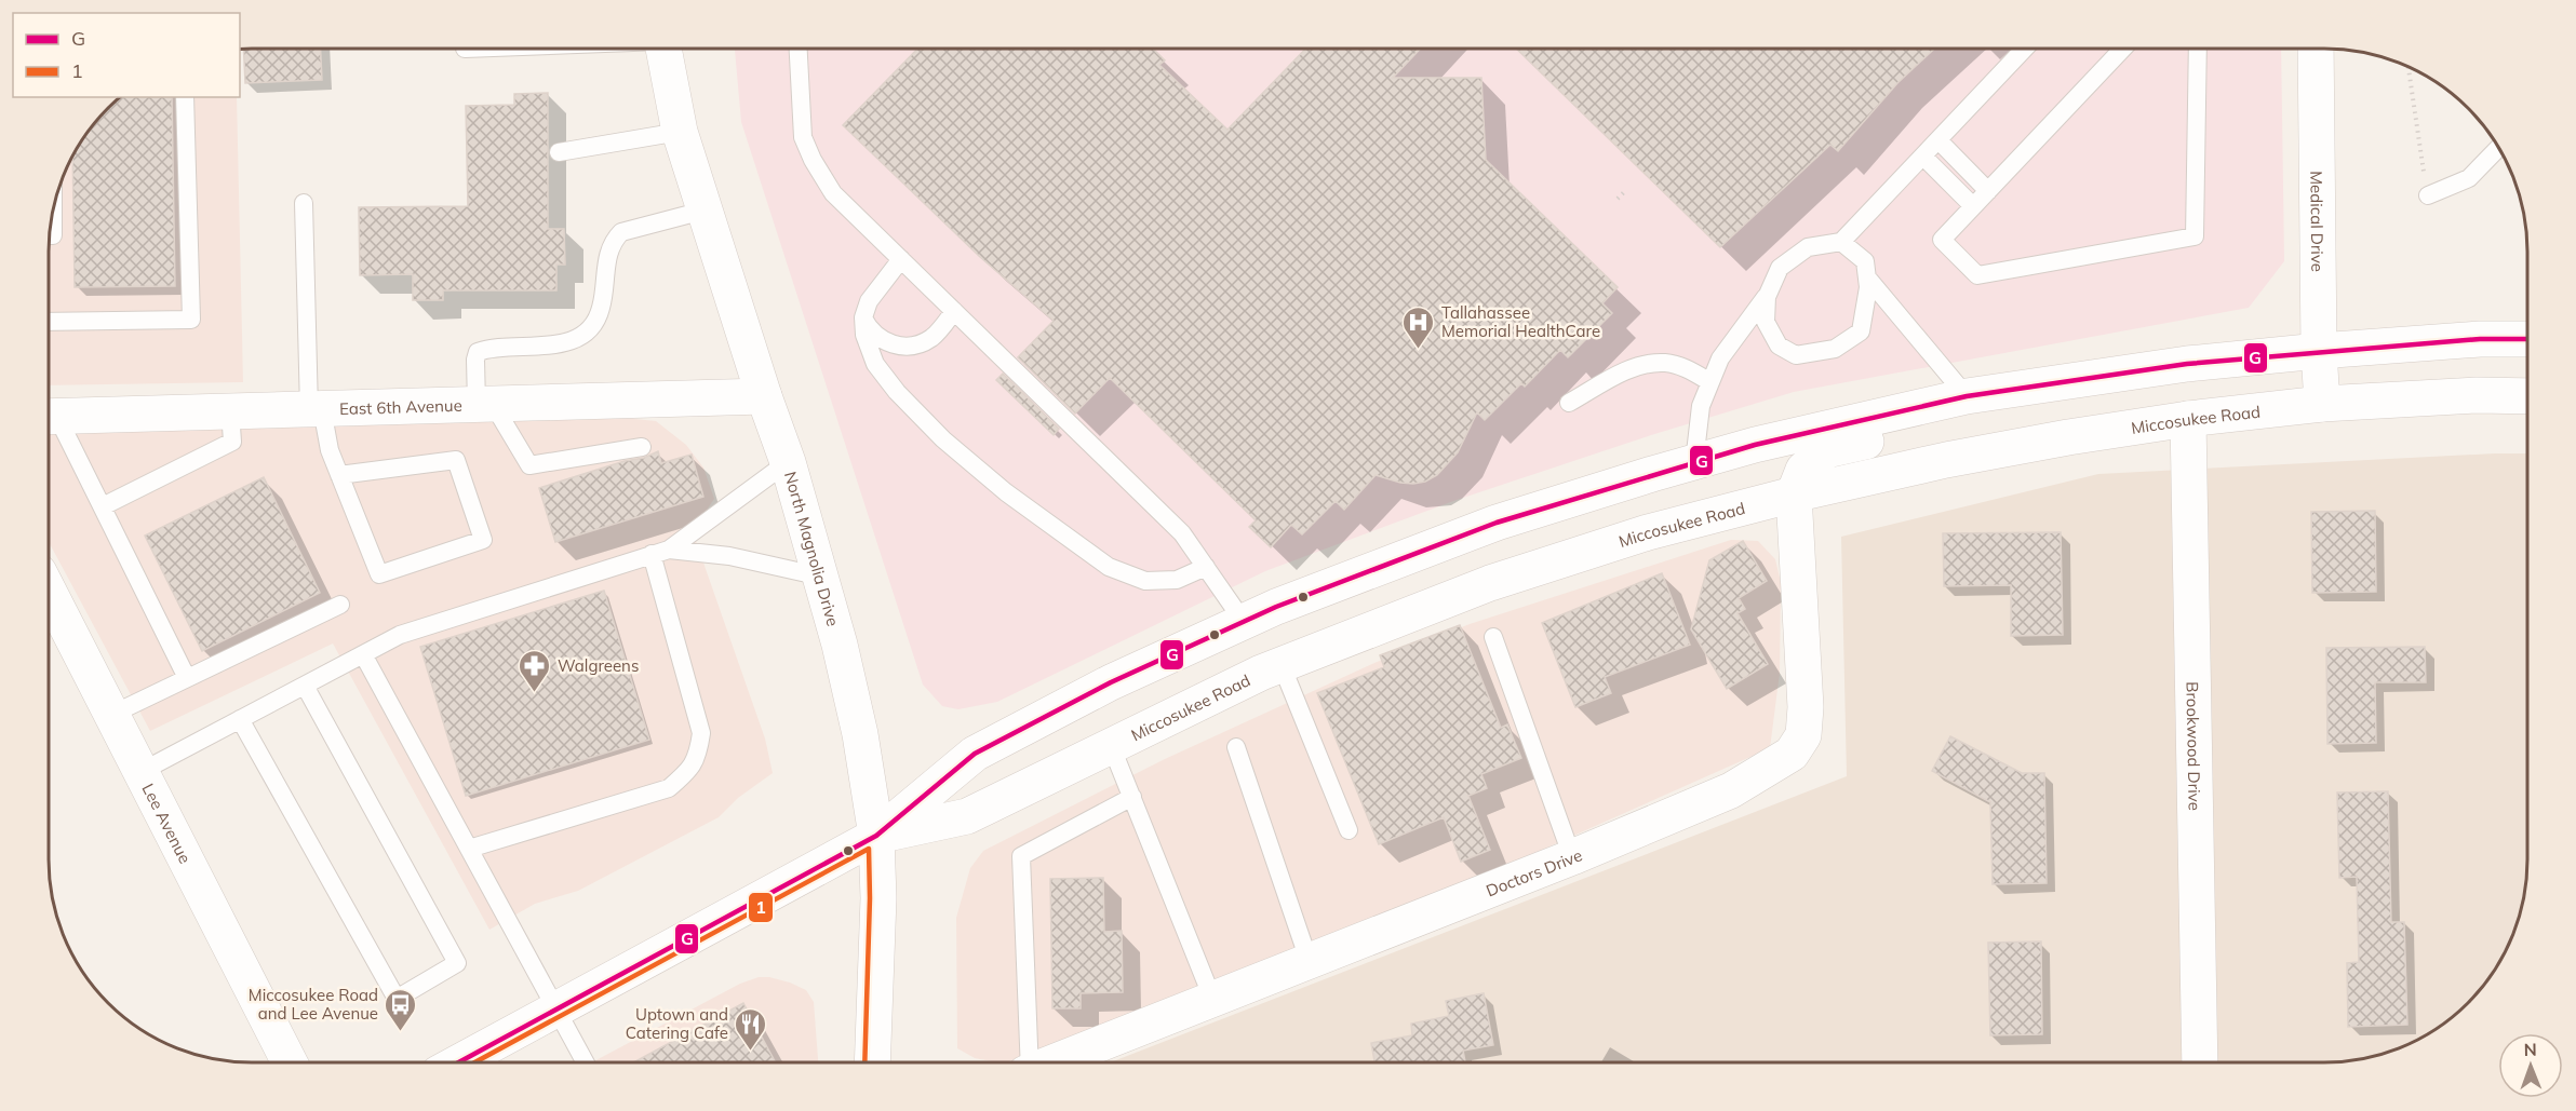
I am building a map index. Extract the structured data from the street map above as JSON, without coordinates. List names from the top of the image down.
{
  "streets": {
    "street": [
      "Medical Drive",
      "East 6th Avenue",
      "Miccosukee Road",
      "North Magnolia Drive",
      "Brookwood Drive",
      "Lee Avenue",
      "Doctors Drive"
    ]
  },
  "crossings": [
    ["Medical Drive", "Miccosukee Road"],
    ["East 6th Avenue", "North Magnolia Drive"],
    ["Miccosukee Road", "North Magnolia Drive"],
    ["Miccosukee Road", "Brookwood Drive"],
    ["Miccosukee Road", "Doctors Drive"]
  ],
  "places": {
    "hospital": ["Tallahassee Memorial HealthCare"],
    "pharmacy": ["Walgreens"],
    "bus stop": ["Miccosukee Road and Lee Avenue"],
    "restaurant": ["Uptown and Catering Cafe"]
  },
  "lines": ["transit line G", "transit line 1"],
  "legend": ["G", "1"],
  "north": "top"
}
